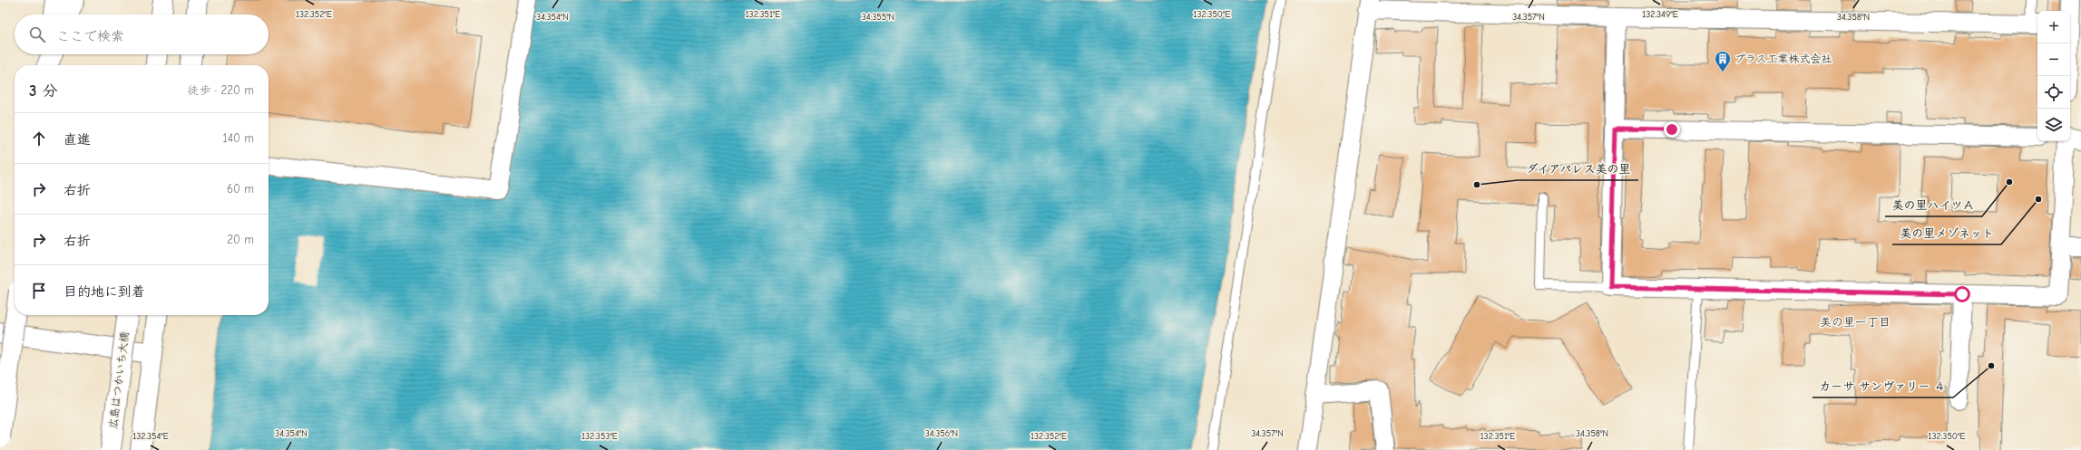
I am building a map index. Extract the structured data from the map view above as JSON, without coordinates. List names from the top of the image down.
{
  "streets": {
    "street": ["広島はつかいち大橋"]
  },
  "districts": ["美の里一丁目"],
  "places": {
    "building": ["プラス工業株式会社"],
    "other": [
      "美の里ハイツＡ",
      "ダイアパレス美の里",
      "美の里メゾネット",
      "カーサ サンヴァリー ４"
    ]
  },
  "page": {
    "map_buttons": ["+", "−"],
    "search": "ここで検索",
    "heading": ["3 分", "徒歩 · 220 m"],
    "list": [
      ["直進", "140 m"],
      ["右折", "60 m"],
      ["右折", "20 m"],
      "目的地に到着"
    ]
  },
  "coordinates": [
    "132.352°E",
    "132.351°E",
    "132.350°E",
    "132.349°E",
    "34.358°N",
    "34.354°N",
    "34.355°N",
    "34.357°N",
    "34.356°N",
    "132.354°E",
    "132.353°E"
  ]
}
